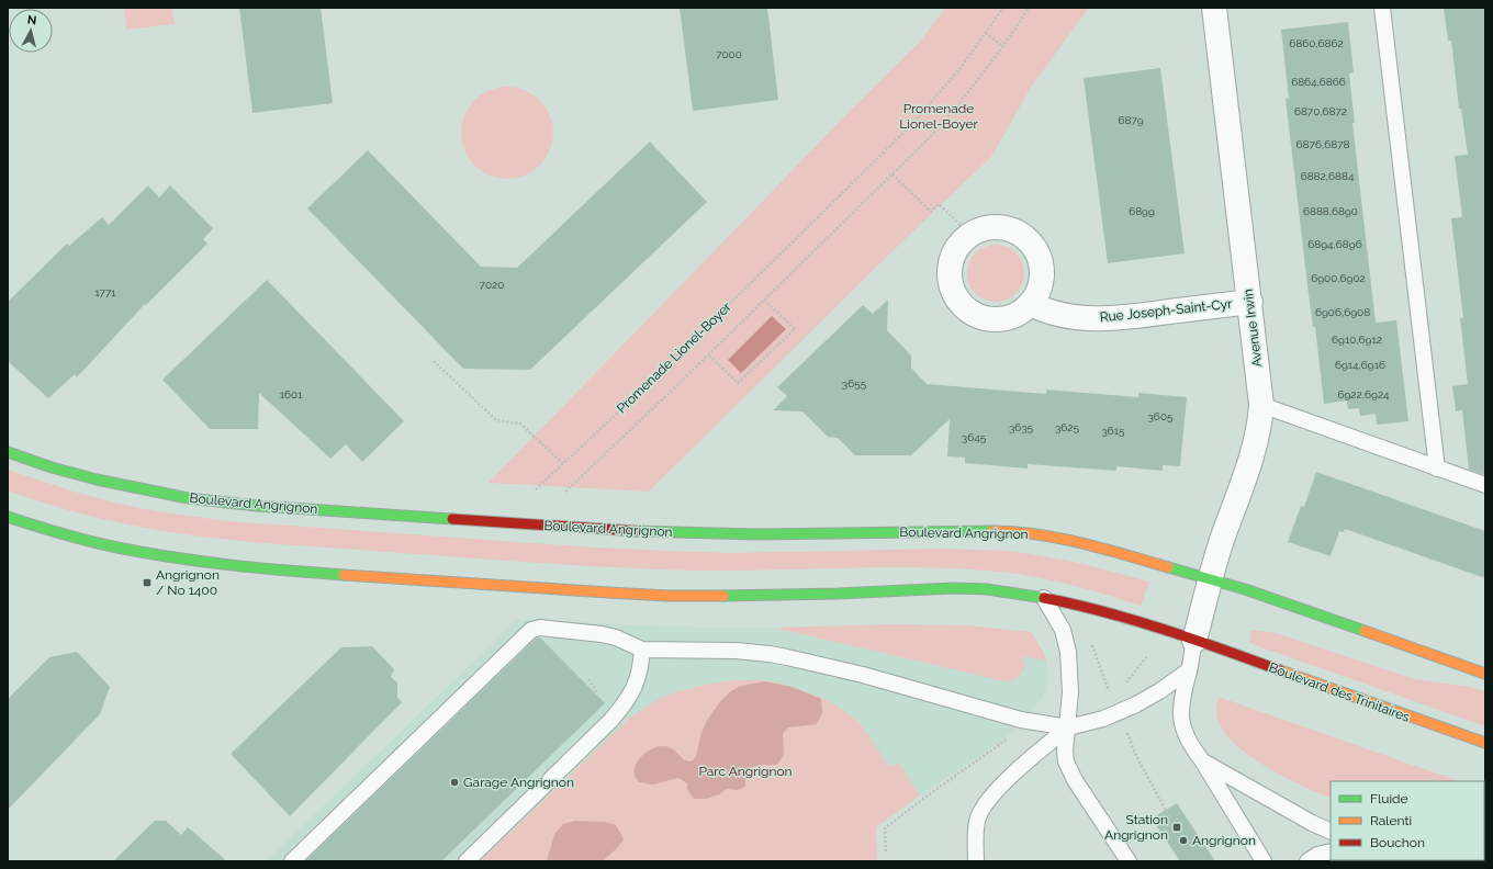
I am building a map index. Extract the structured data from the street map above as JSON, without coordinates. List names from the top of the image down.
{
  "streets": {
    "main road": ["Boulevard Angrignon", "Boulevard des Trinitaires"],
    "street": ["Rue Joseph-Saint-Cyr", "Avenue Irwin"],
    "path": ["Promenade Lionel-Boyer"]
  },
  "crossings": [
    ["Rue Joseph-Saint-Cyr", "Avenue Irwin"],
    ["Avenue Irwin", "Boulevard Angrignon"],
    ["Avenue Irwin", "Boulevard des Trinitaires"]
  ],
  "parks": ["Promenade Lionel-Boyer", "Parc Angrignon"],
  "places": {
    "transit": ["Angrignon / No 1400", "Station Angrignon"],
    "other": ["Garage Angrignon", "Angrignon"]
  },
  "house_numbers": [
    "6860,6862",
    "7000",
    "6864,6866",
    "6870,6872",
    "6879",
    "6876,6878",
    "6882,6884",
    "6899",
    "6888,6890",
    "6894,6896",
    "6900,6902",
    "7020",
    "1771",
    "6906,6908",
    "6910,6912",
    "6914,6916",
    "3655",
    "1601",
    "6922,6924",
    "3605",
    "3635",
    "3625",
    "3615",
    "3645"
  ],
  "legend": ["Fluide", "Ralenti", "Bouchon"],
  "north": "top"
}
